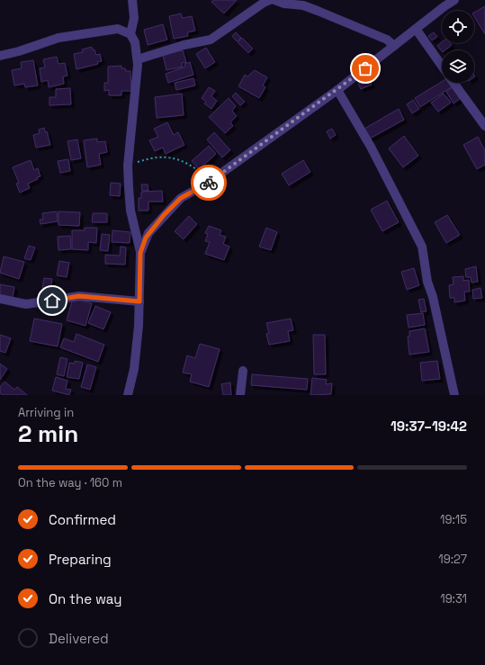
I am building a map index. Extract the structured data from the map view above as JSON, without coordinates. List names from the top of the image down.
{
  "page": {
    "heading": ["2 min", "Arriving in", "19:37–19:42"],
    "bar": "On the way · 160 m",
    "list": [
      ["Confirmed", "19:15"],
      ["Preparing", "19:27"],
      ["On the way", "19:31"],
      "Delivered"
    ]
  }
}
